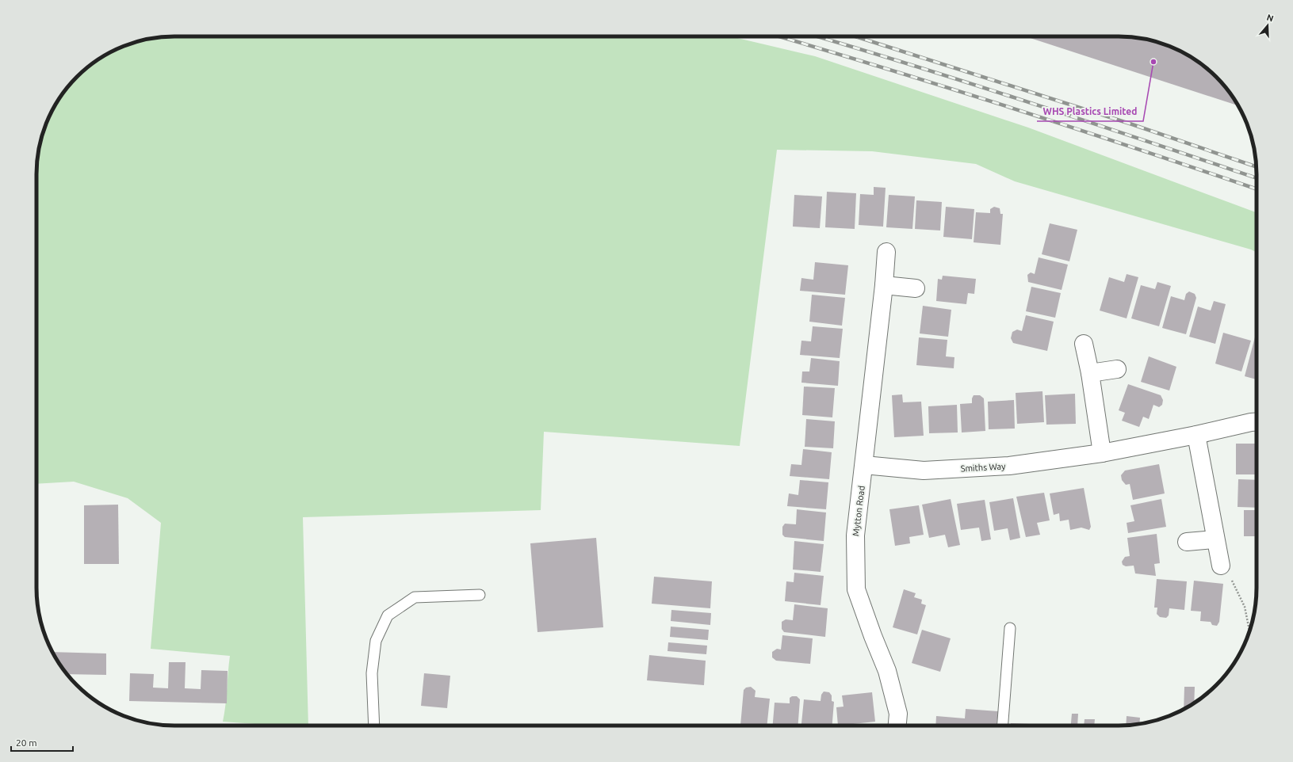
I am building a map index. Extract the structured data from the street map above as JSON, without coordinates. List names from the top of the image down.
{
  "streets": {
    "street": ["Smiths Way", "Mytton Road"]
  },
  "crossings": [
    ["Smiths Way", "Mytton Road"]
  ],
  "places": ["WHS Plastics Limited"],
  "scale_bar": "20 m",
  "north": "top"
}
